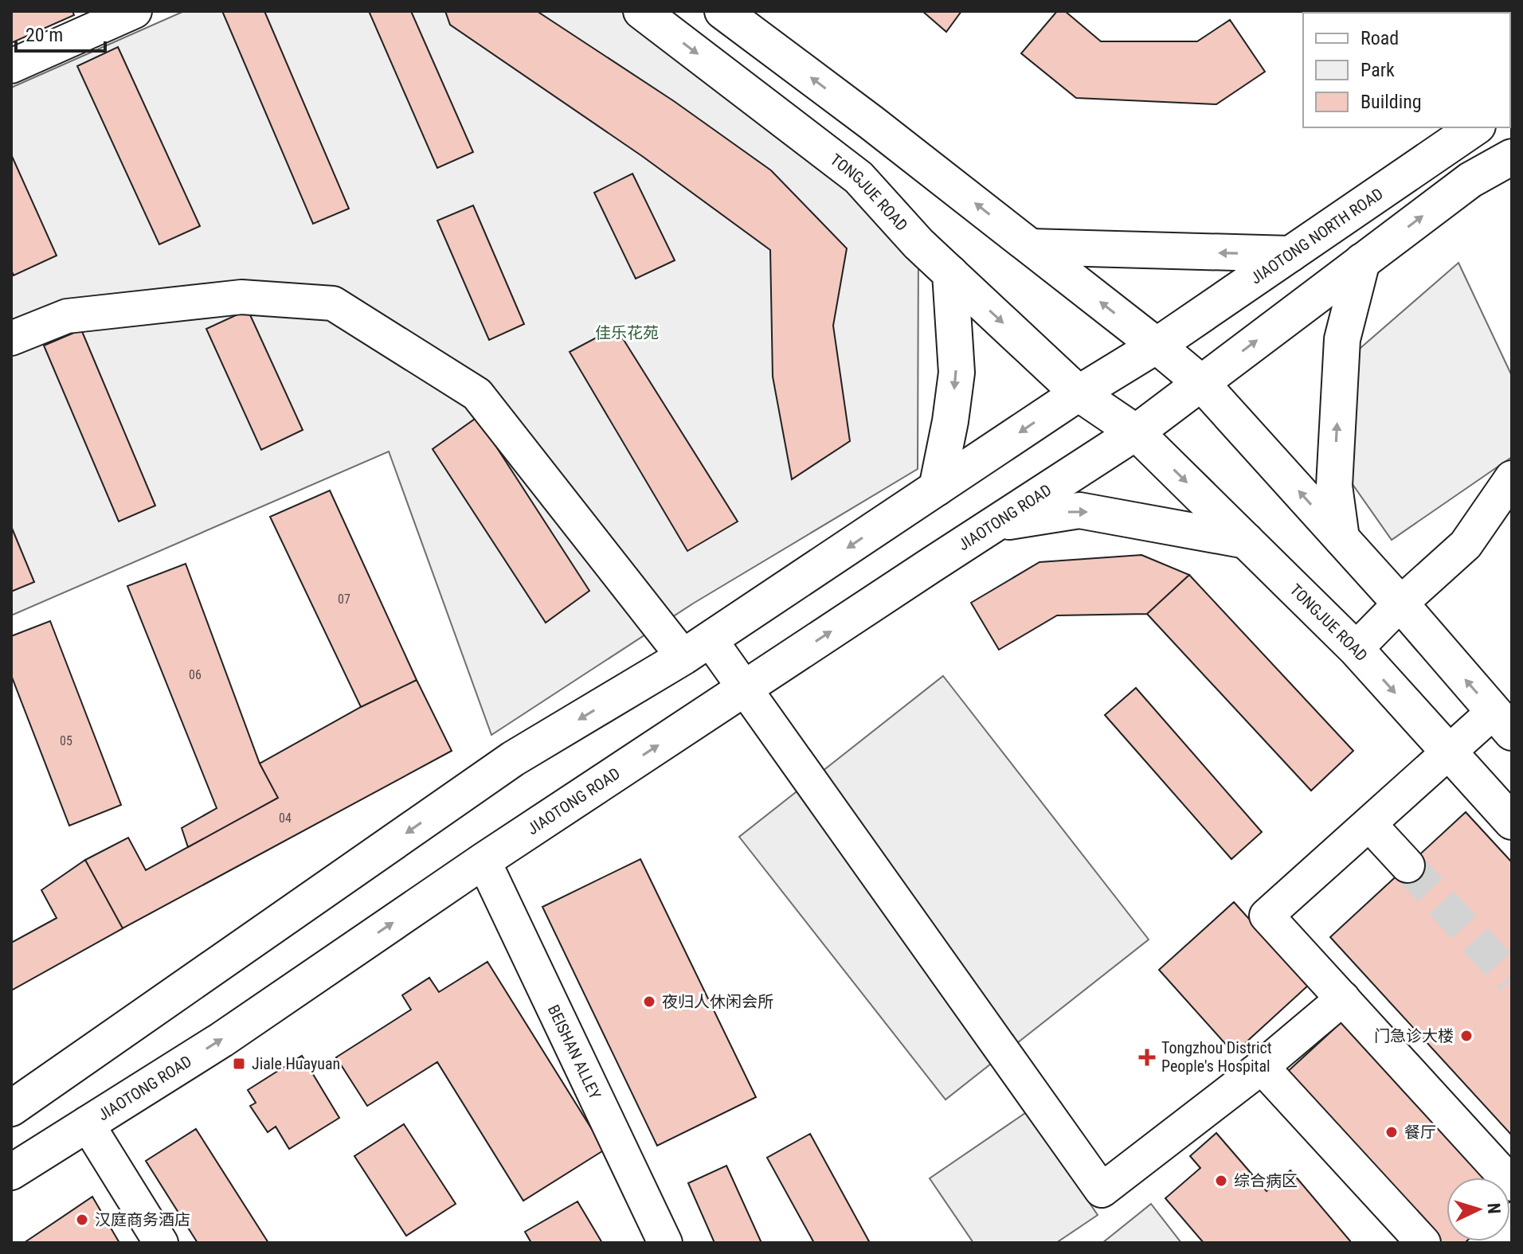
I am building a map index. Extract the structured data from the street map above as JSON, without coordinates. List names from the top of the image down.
{
  "streets": {
    "main road": ["TONGJUE ROAD", "JIAOTONG NORTH ROAD", "JIAOTONG ROAD"],
    "street": ["BEISHAN ALLEY"]
  },
  "crossings": [
    ["TONGJUE ROAD", "JIAOTONG NORTH ROAD"],
    ["TONGJUE ROAD", "JIAOTONG ROAD"],
    ["JIAOTONG ROAD", "BEISHAN ALLEY"]
  ],
  "parks": ["佳乐花苑"],
  "places": {
    "other": [
      "夜归人休闲会所",
      "门急诊大楼",
      "餐厅",
      "综合病区",
      "汉庭商务酒店"
    ],
    "health": ["Tongzhou District People's Hospital"],
    "transit": ["Jiale Huayuan"]
  },
  "house_numbers": [
    "07",
    "06",
    "05",
    "04"
  ],
  "legend": ["Road", "Park", "Building"],
  "scale_bar": "20 m",
  "north": "right"
}
